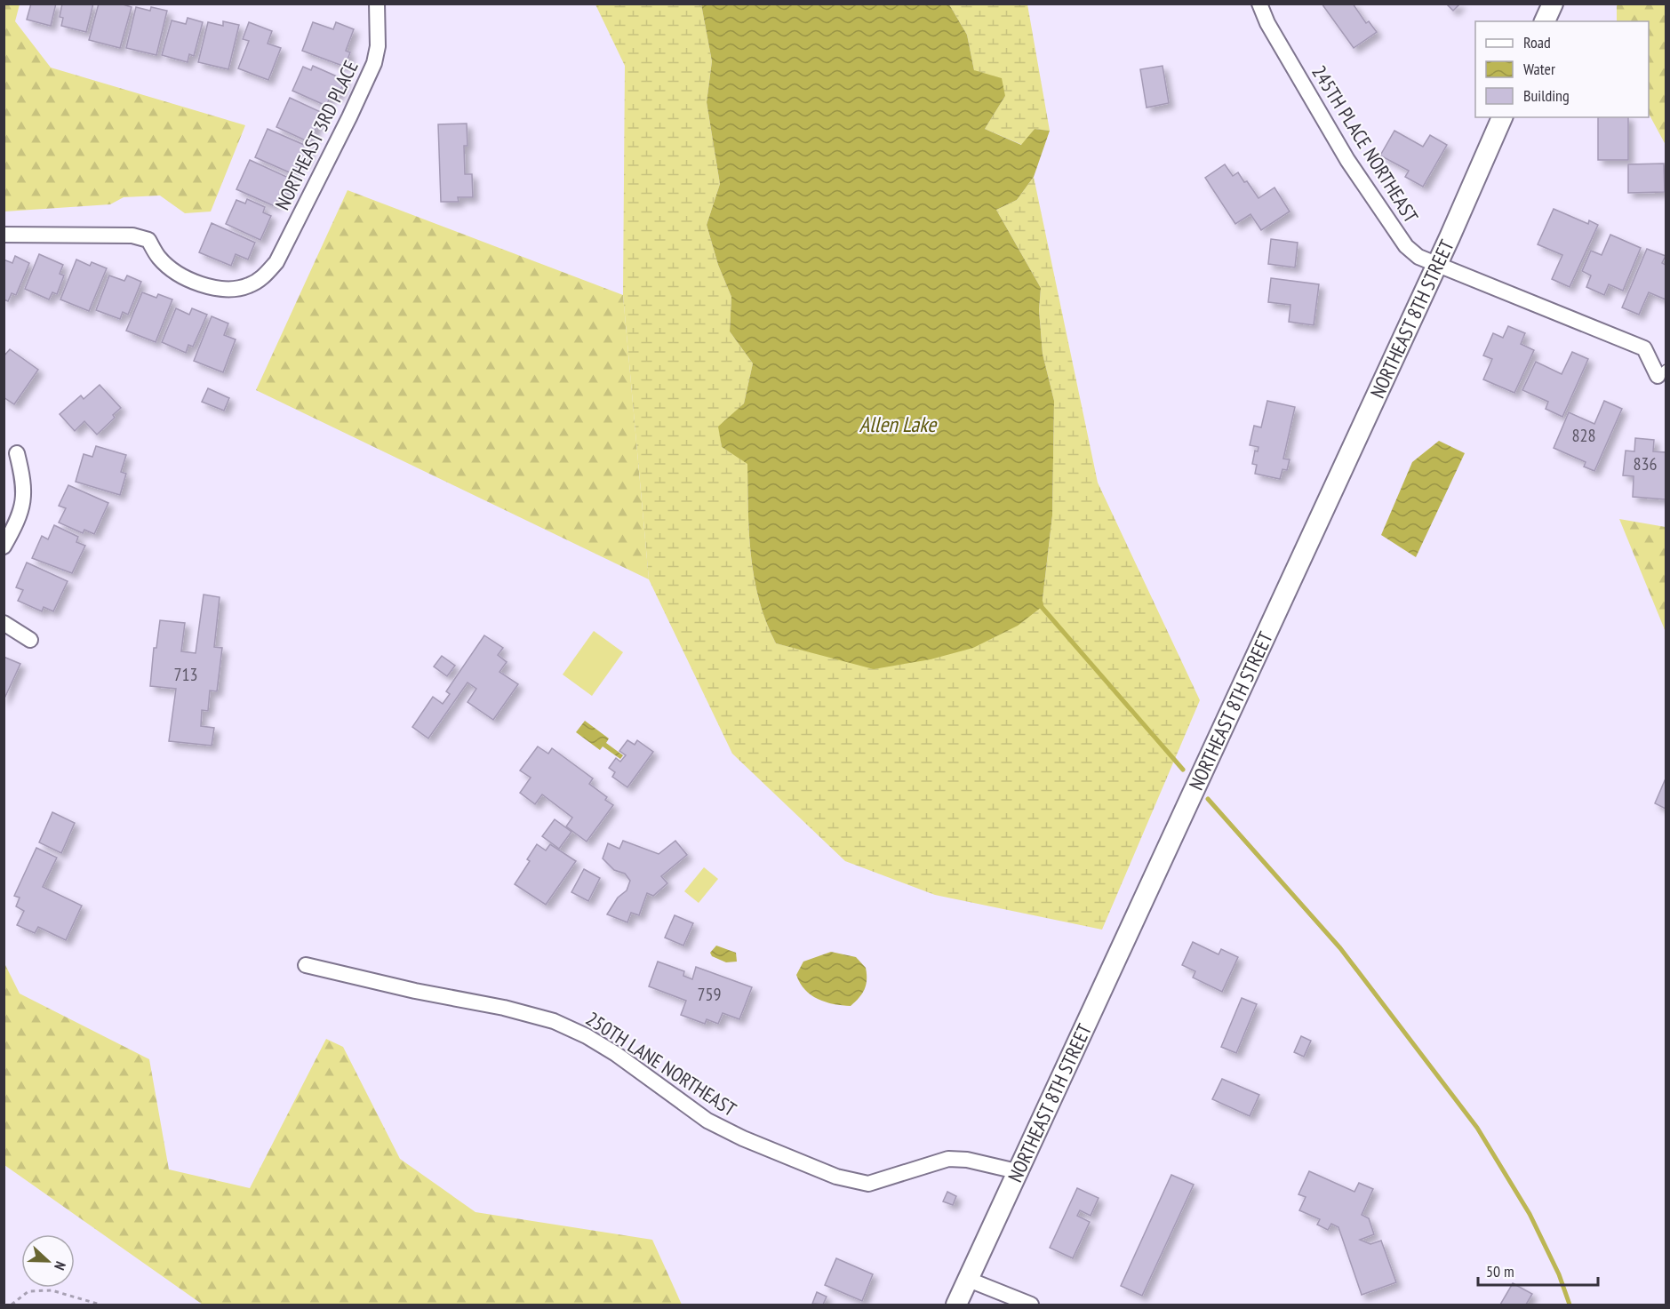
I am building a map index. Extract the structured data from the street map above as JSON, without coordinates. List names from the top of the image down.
{
  "streets": {
    "street": [
      "NORTHEAST 3RD PLACE",
      "245TH PLACE NORTHEAST",
      "NORTHEAST 8TH STREET",
      "250TH LANE NORTHEAST"
    ]
  },
  "crossings": [
    ["245TH PLACE NORTHEAST", "NORTHEAST 8TH STREET"],
    ["NORTHEAST 8TH STREET", "250TH LANE NORTHEAST"]
  ],
  "water": ["Allen Lake"],
  "house_numbers": [
    "828",
    "836",
    "713",
    "759"
  ],
  "legend": ["Road", "Water", "Building"],
  "scale_bar": "50 m",
  "north": "right"
}
